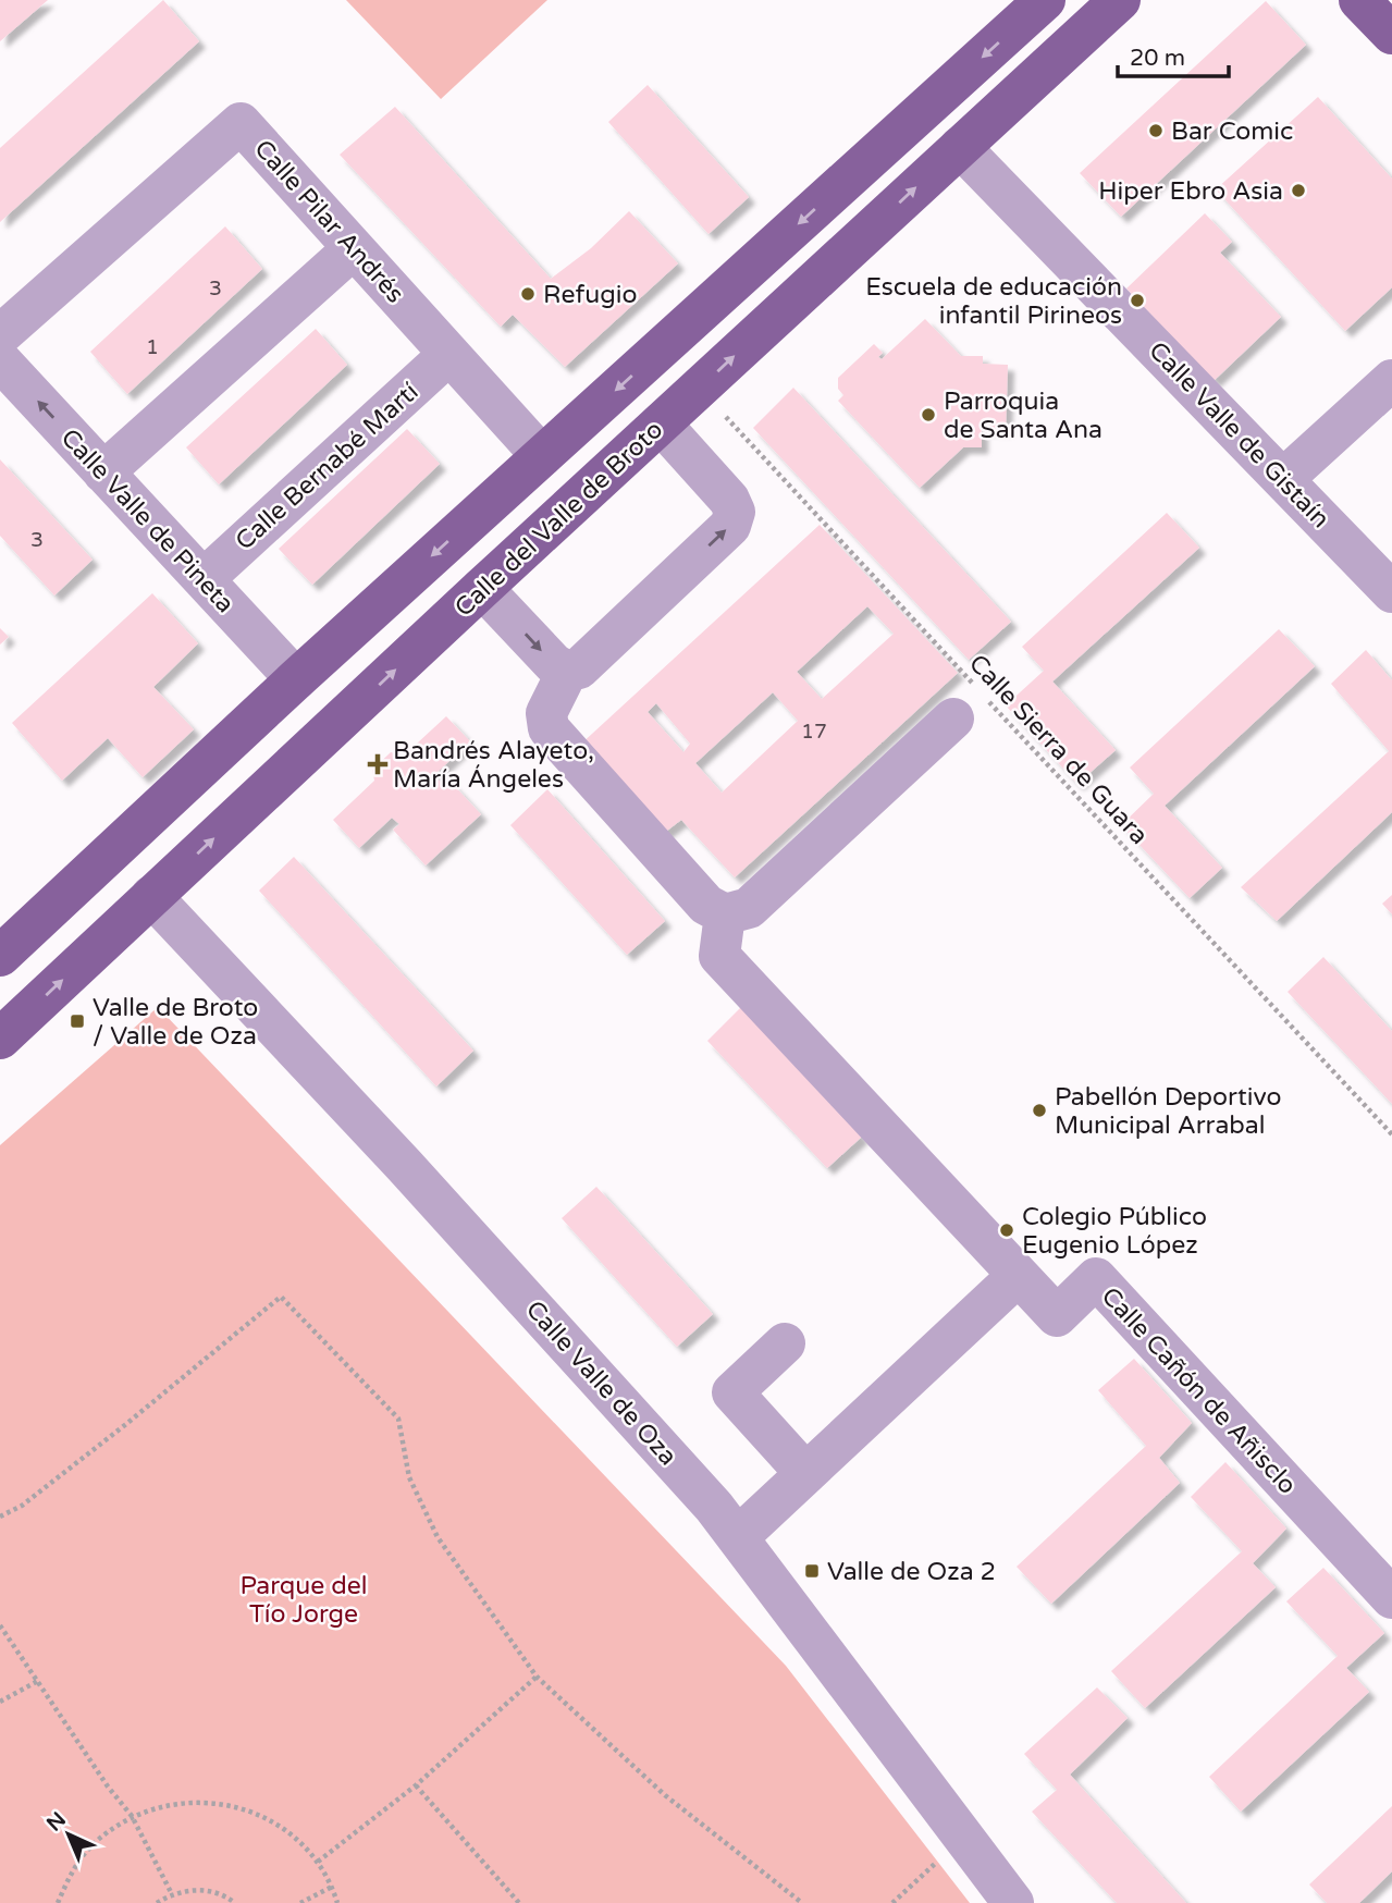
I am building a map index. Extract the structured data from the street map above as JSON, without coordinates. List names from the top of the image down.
{
  "streets": {
    "main road": ["Calle del Valle de Broto"],
    "street": [
      "Calle Pilar Andrés",
      "Calle Valle de Gistaín",
      "Calle Bernabé Martí",
      "Calle Valle de Pineta",
      "Calle Valle de Oza",
      "Calle Cañón de Añisclo"
    ],
    "path": ["Calle Sierra de Guara"]
  },
  "crossings": [
    ["Calle Pilar Andrés", "Calle Bernabé Martí"],
    ["Calle Valle de Gistaín", "Calle del Valle de Broto"],
    ["Calle Bernabé Martí", "Calle Valle de Pineta"],
    ["Calle del Valle de Broto", "Calle Sierra de Guara"],
    ["Calle del Valle de Broto", "Calle Valle de Oza"]
  ],
  "one_way": ["Calle Valle de Pineta"],
  "parks": ["Parque del Tío Jorge"],
  "places": {
    "other": [
      "Bar Comic",
      "Hiper Ebro Asia",
      "Refugio",
      "Escuela de educación infantil Pirineos",
      "Parroquia de Santa Ana",
      "Pabellón Deportivo Municipal Arrabal",
      "Colegio Público Eugenio López"
    ],
    "health": ["Bandrés Alayeto, María Ángeles"],
    "transit": ["Valle de Broto / Valle de Oza", "Valle de Oza 2"]
  },
  "house_numbers": [
    "3",
    "1",
    "3",
    "17"
  ],
  "scale_bar": "20 m",
  "north": "top left"
}
